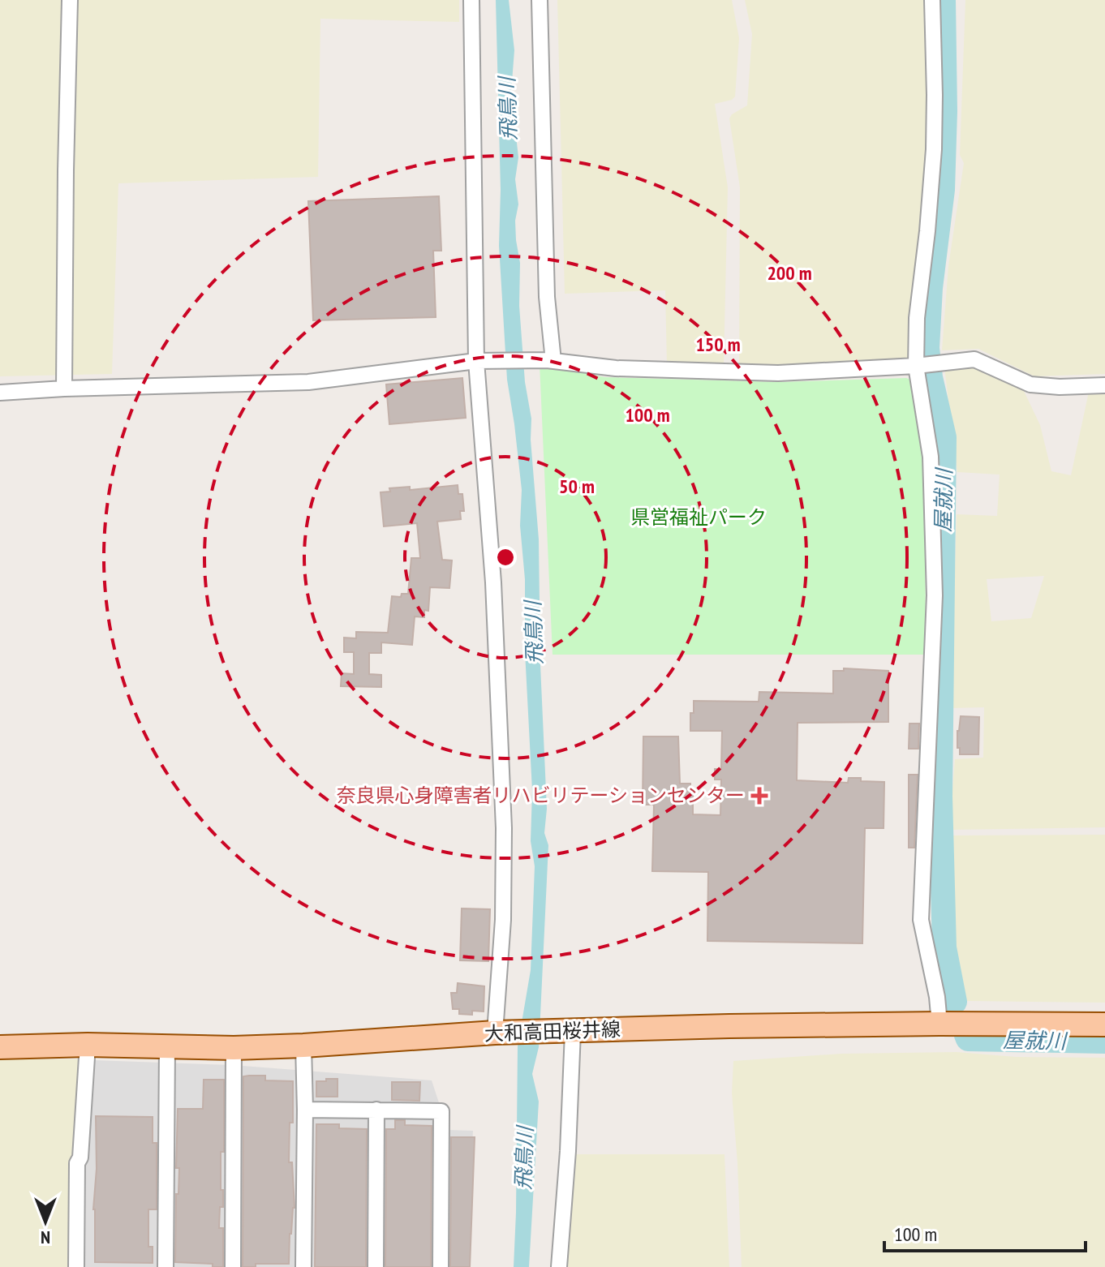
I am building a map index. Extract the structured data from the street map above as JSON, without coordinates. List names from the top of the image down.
{
  "streets": {
    "main road": ["大和高田桜井線"]
  },
  "water": ["飛鳥川", "屋就川"],
  "parks": ["県営福祉パーク"],
  "places": {
    "health": ["奈良県心身障害者リハビリテーションセンター"]
  },
  "scale_bar": "100 m",
  "north": "bottom",
  "rings": [
    "200 m",
    "150 m",
    "100 m",
    "50 m"
  ]
}
